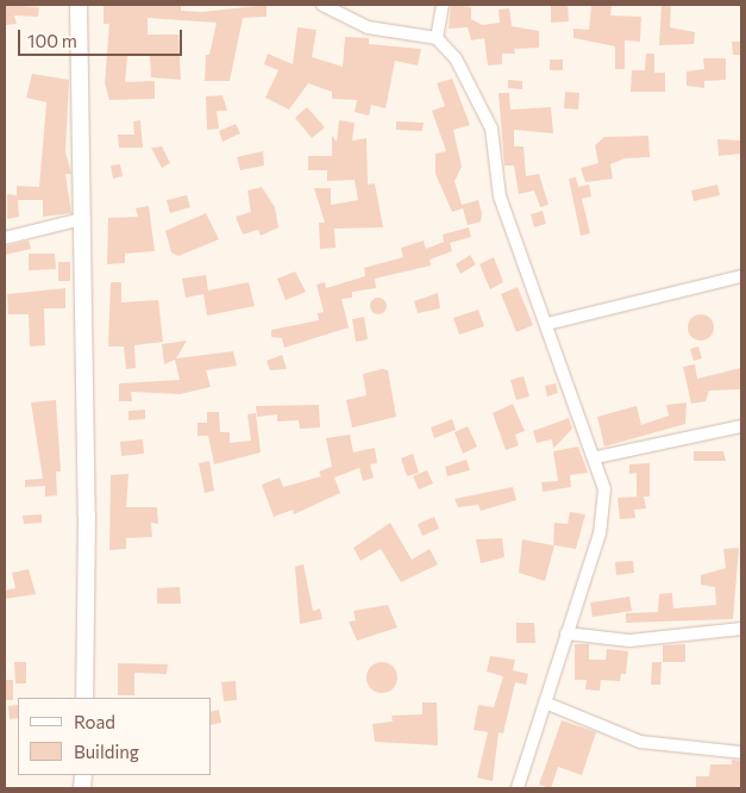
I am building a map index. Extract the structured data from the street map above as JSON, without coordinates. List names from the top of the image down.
{
  "legend": ["Road", "Building"],
  "scale_bar": "100 m"
}
